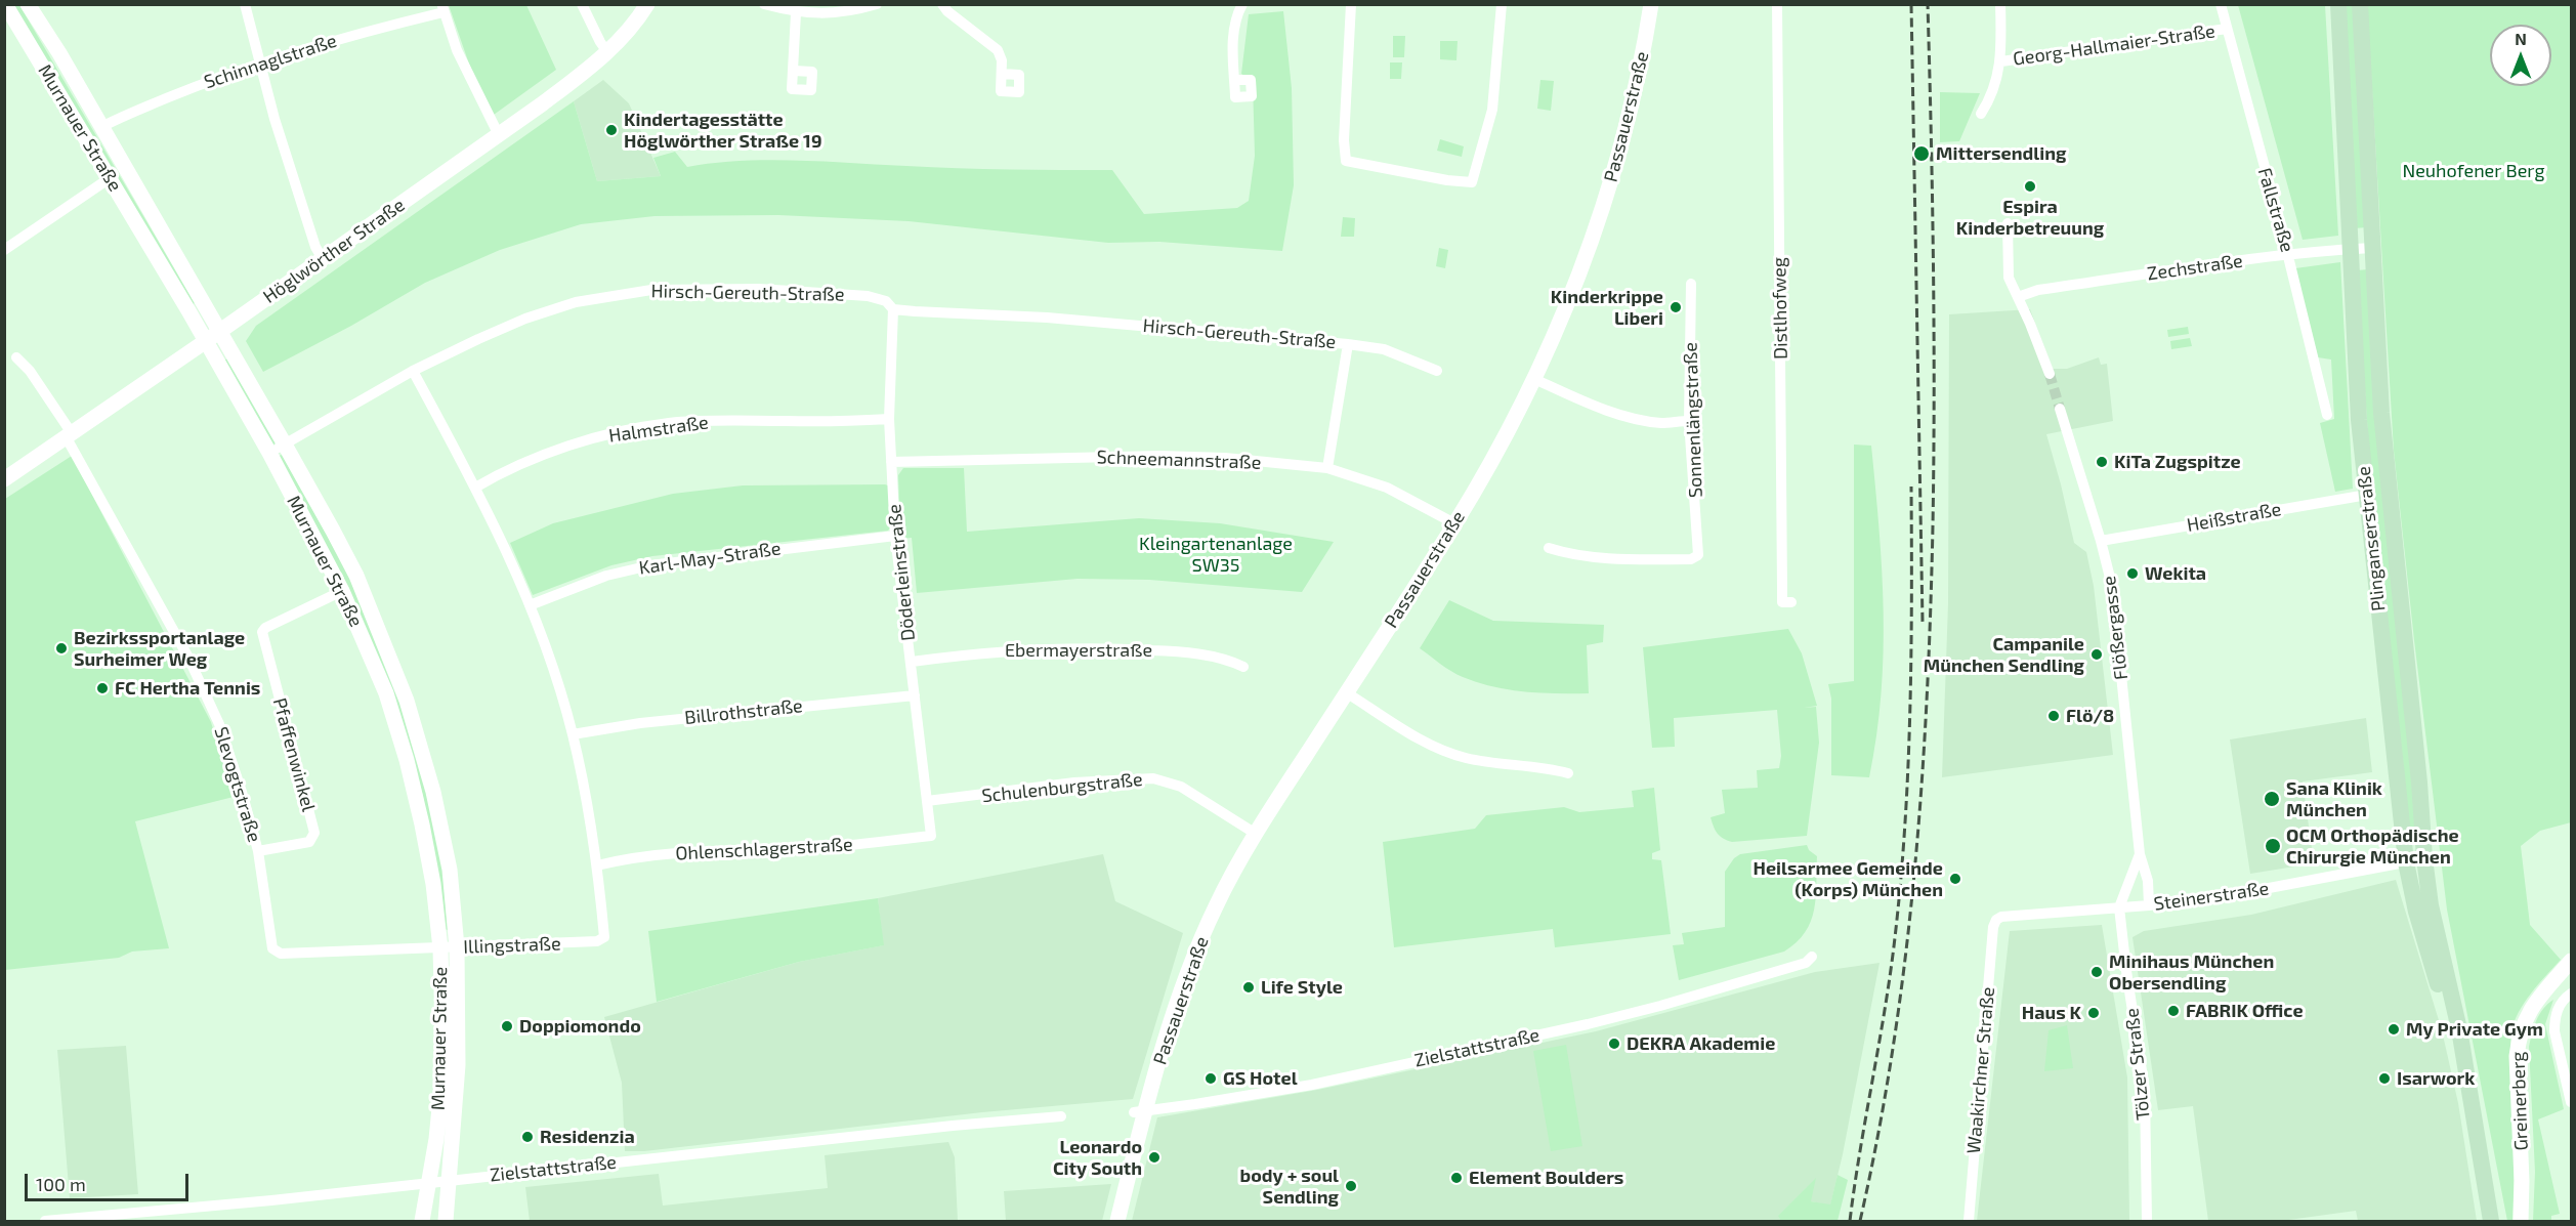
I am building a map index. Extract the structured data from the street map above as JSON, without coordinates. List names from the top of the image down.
{
  "streets": {
    "main road": [
      "Passauerstraße",
      "Murnauer Straße",
      "Höglwörther Straße",
      "Plinganserstraße",
      "Greinerberg"
    ],
    "street": [
      "Georg-Hallmaier-Straße",
      "Schinnaglstraße",
      "Fallstraße",
      "Zechstraße",
      "Hirsch-Gereuth-Straße",
      "Distlhofweg",
      "Sonnenlängstraße",
      "Halmstraße",
      "Schneemannstraße",
      "Heißstraße",
      "Karl-May-Straße",
      "Döderleinstraße",
      "Flößergasse",
      "Ebermayerstraße",
      "Billrothstraße",
      "Pfaffenwinkel",
      "Slevogtstraße",
      "Schulenburgstraße",
      "Ohlenschlagerstraße",
      "Steinerstraße",
      "Illingstraße",
      "Zielstattstraße",
      "Tölzer Straße",
      "Waakirchner Straße"
    ]
  },
  "crossings": [
    ["Georg-Hallmaier-Straße", "Fallstraße"],
    ["Schinnaglstraße", "Murnauer Straße"],
    ["Passauerstraße", "Schneemannstraße"],
    ["Passauerstraße", "Schulenburgstraße"],
    ["Passauerstraße", "Zielstattstraße"],
    ["Murnauer Straße", "Höglwörther Straße"],
    ["Murnauer Straße", "Hirsch-Gereuth-Straße"],
    ["Murnauer Straße", "Pfaffenwinkel"],
    ["Murnauer Straße", "Illingstraße"],
    ["Murnauer Straße", "Zielstattstraße"],
    ["Fallstraße", "Zechstraße"],
    ["Höglwörther Straße", "Slevogtstraße"],
    ["Zechstraße", "Plinganserstraße"],
    ["Hirsch-Gereuth-Straße", "Döderleinstraße"],
    ["Halmstraße", "Döderleinstraße"],
    ["Schneemannstraße", "Döderleinstraße"],
    ["Heißstraße", "Plinganserstraße"],
    ["Heißstraße", "Flößergasse"],
    ["Plinganserstraße", "Steinerstraße"],
    ["Karl-May-Straße", "Döderleinstraße"],
    ["Döderleinstraße", "Ebermayerstraße"],
    ["Döderleinstraße", "Billrothstraße"],
    ["Döderleinstraße", "Schulenburgstraße"],
    ["Döderleinstraße", "Ohlenschlagerstraße"],
    ["Flößergasse", "Steinerstraße"],
    ["Flößergasse", "Tölzer Straße"],
    ["Pfaffenwinkel", "Slevogtstraße"],
    ["Slevogtstraße", "Illingstraße"],
    ["Ohlenschlagerstraße", "Illingstraße"],
    ["Steinerstraße", "Tölzer Straße"],
    ["Steinerstraße", "Waakirchner Straße"]
  ],
  "parks": ["Neuhofener Berg", "Kleingartenanlage SW35"],
  "places": [
    "Kindertagesstätte Höglwörther Straße 19",
    "Mittersendling",
    "Espira Kinderbetreuung",
    "Kinderkrippe Liberi",
    "KiTa Zugspitze",
    "Wekita",
    "Bezirkssportanlage Surheimer Weg",
    "Campanile München Sendling",
    "FC Hertha Tennis",
    "Flö/8",
    "Sana Klinik München",
    "OCM Orthopädische Chirurgie München",
    "Heilsarmee Gemeinde (Korps) München",
    "Minihaus München Obersendling",
    "Life Style",
    "FABRIK Office",
    "Haus K",
    "Doppiomondo",
    "My Private Gym",
    "DEKRA Akademie",
    "GS Hotel",
    "Isarwork",
    "Residenzia",
    "Leonardo City South",
    "Element Boulders",
    "body + soul Sendling"
  ],
  "scale_bar": "100 m",
  "north": "top"
}
